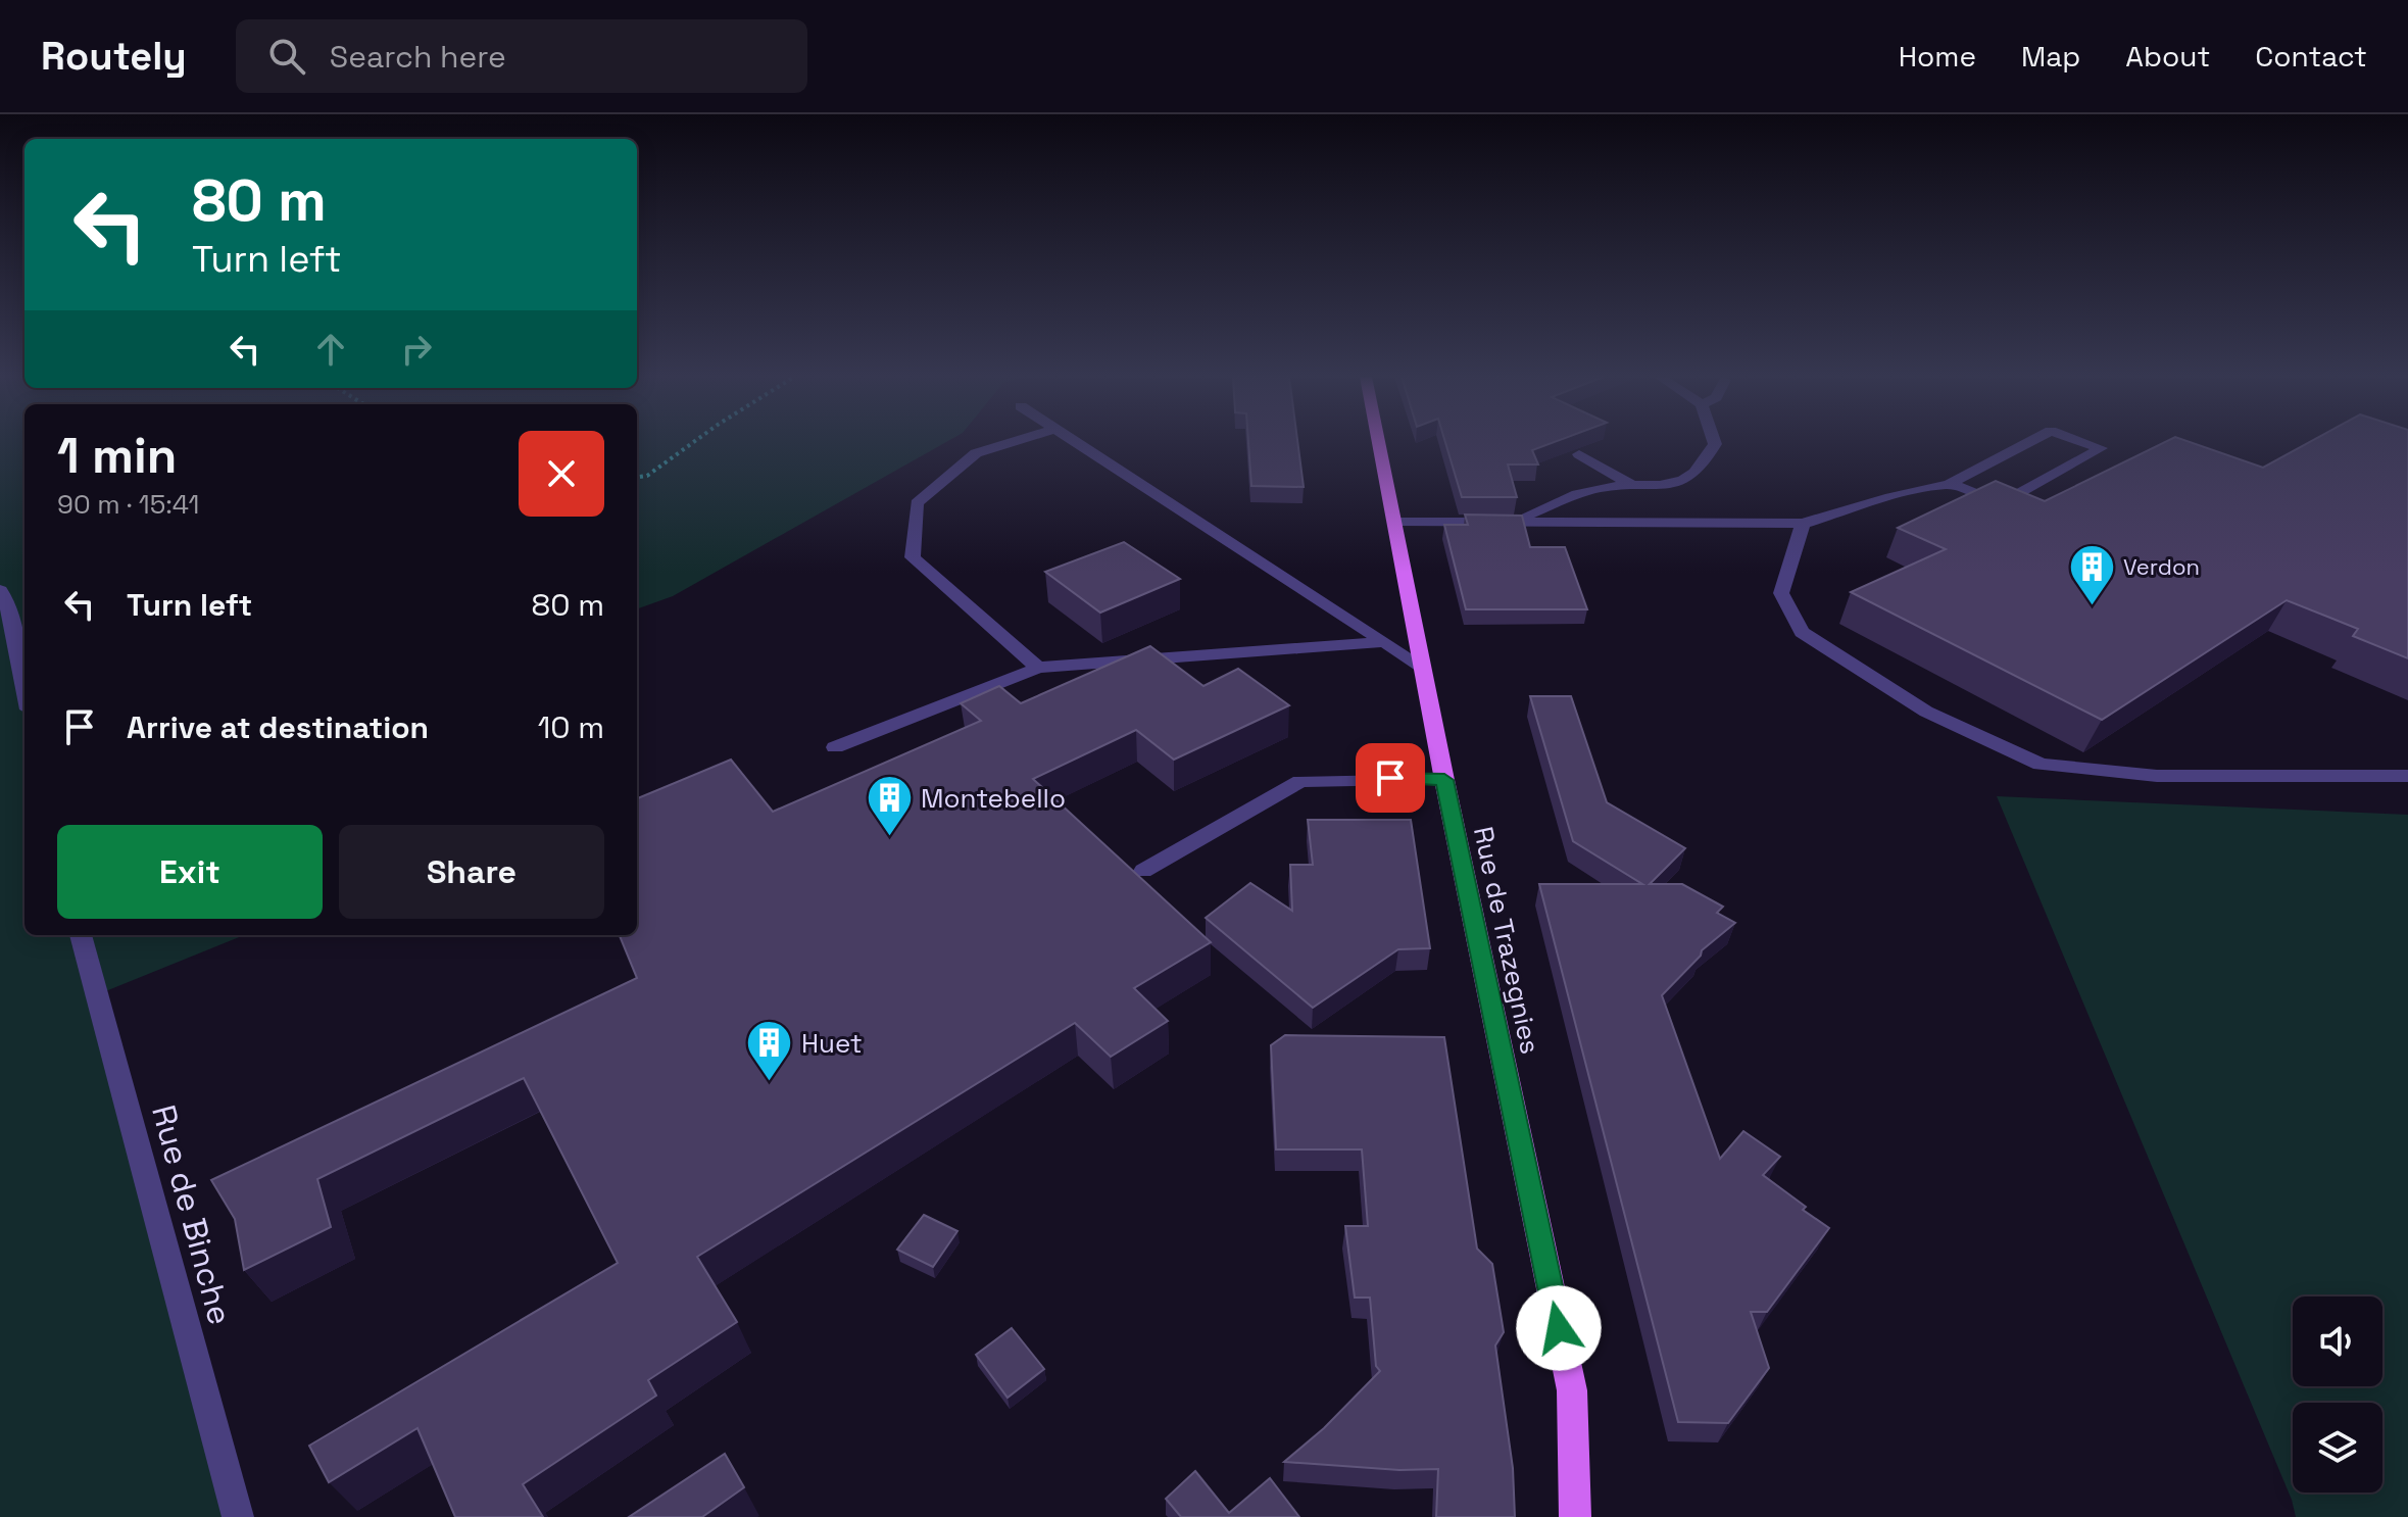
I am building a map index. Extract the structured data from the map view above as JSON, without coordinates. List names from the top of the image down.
{
  "streets": {
    "main road": ["Rue de Trazegnies"],
    "street": ["Rue de Binche"]
  },
  "places": {
    "building": ["Verdon", "Montebello", "Huet"]
  },
  "page": {
    "header": "Routely",
    "search": "Search here",
    "nav": [
      "Home",
      "Map",
      "About",
      "Contact"
    ],
    "turn": ["80 m", "Turn left"],
    "heading": ["1 min", "90 m · 15:41"],
    "list": [
      {
        "name": "Turn left",
        "value": "80 m"
      },
      {
        "name": "Arrive at destination",
        "value": "10 m"
      }
    ],
    "buttons": ["Exit", "Share"]
  }
}
